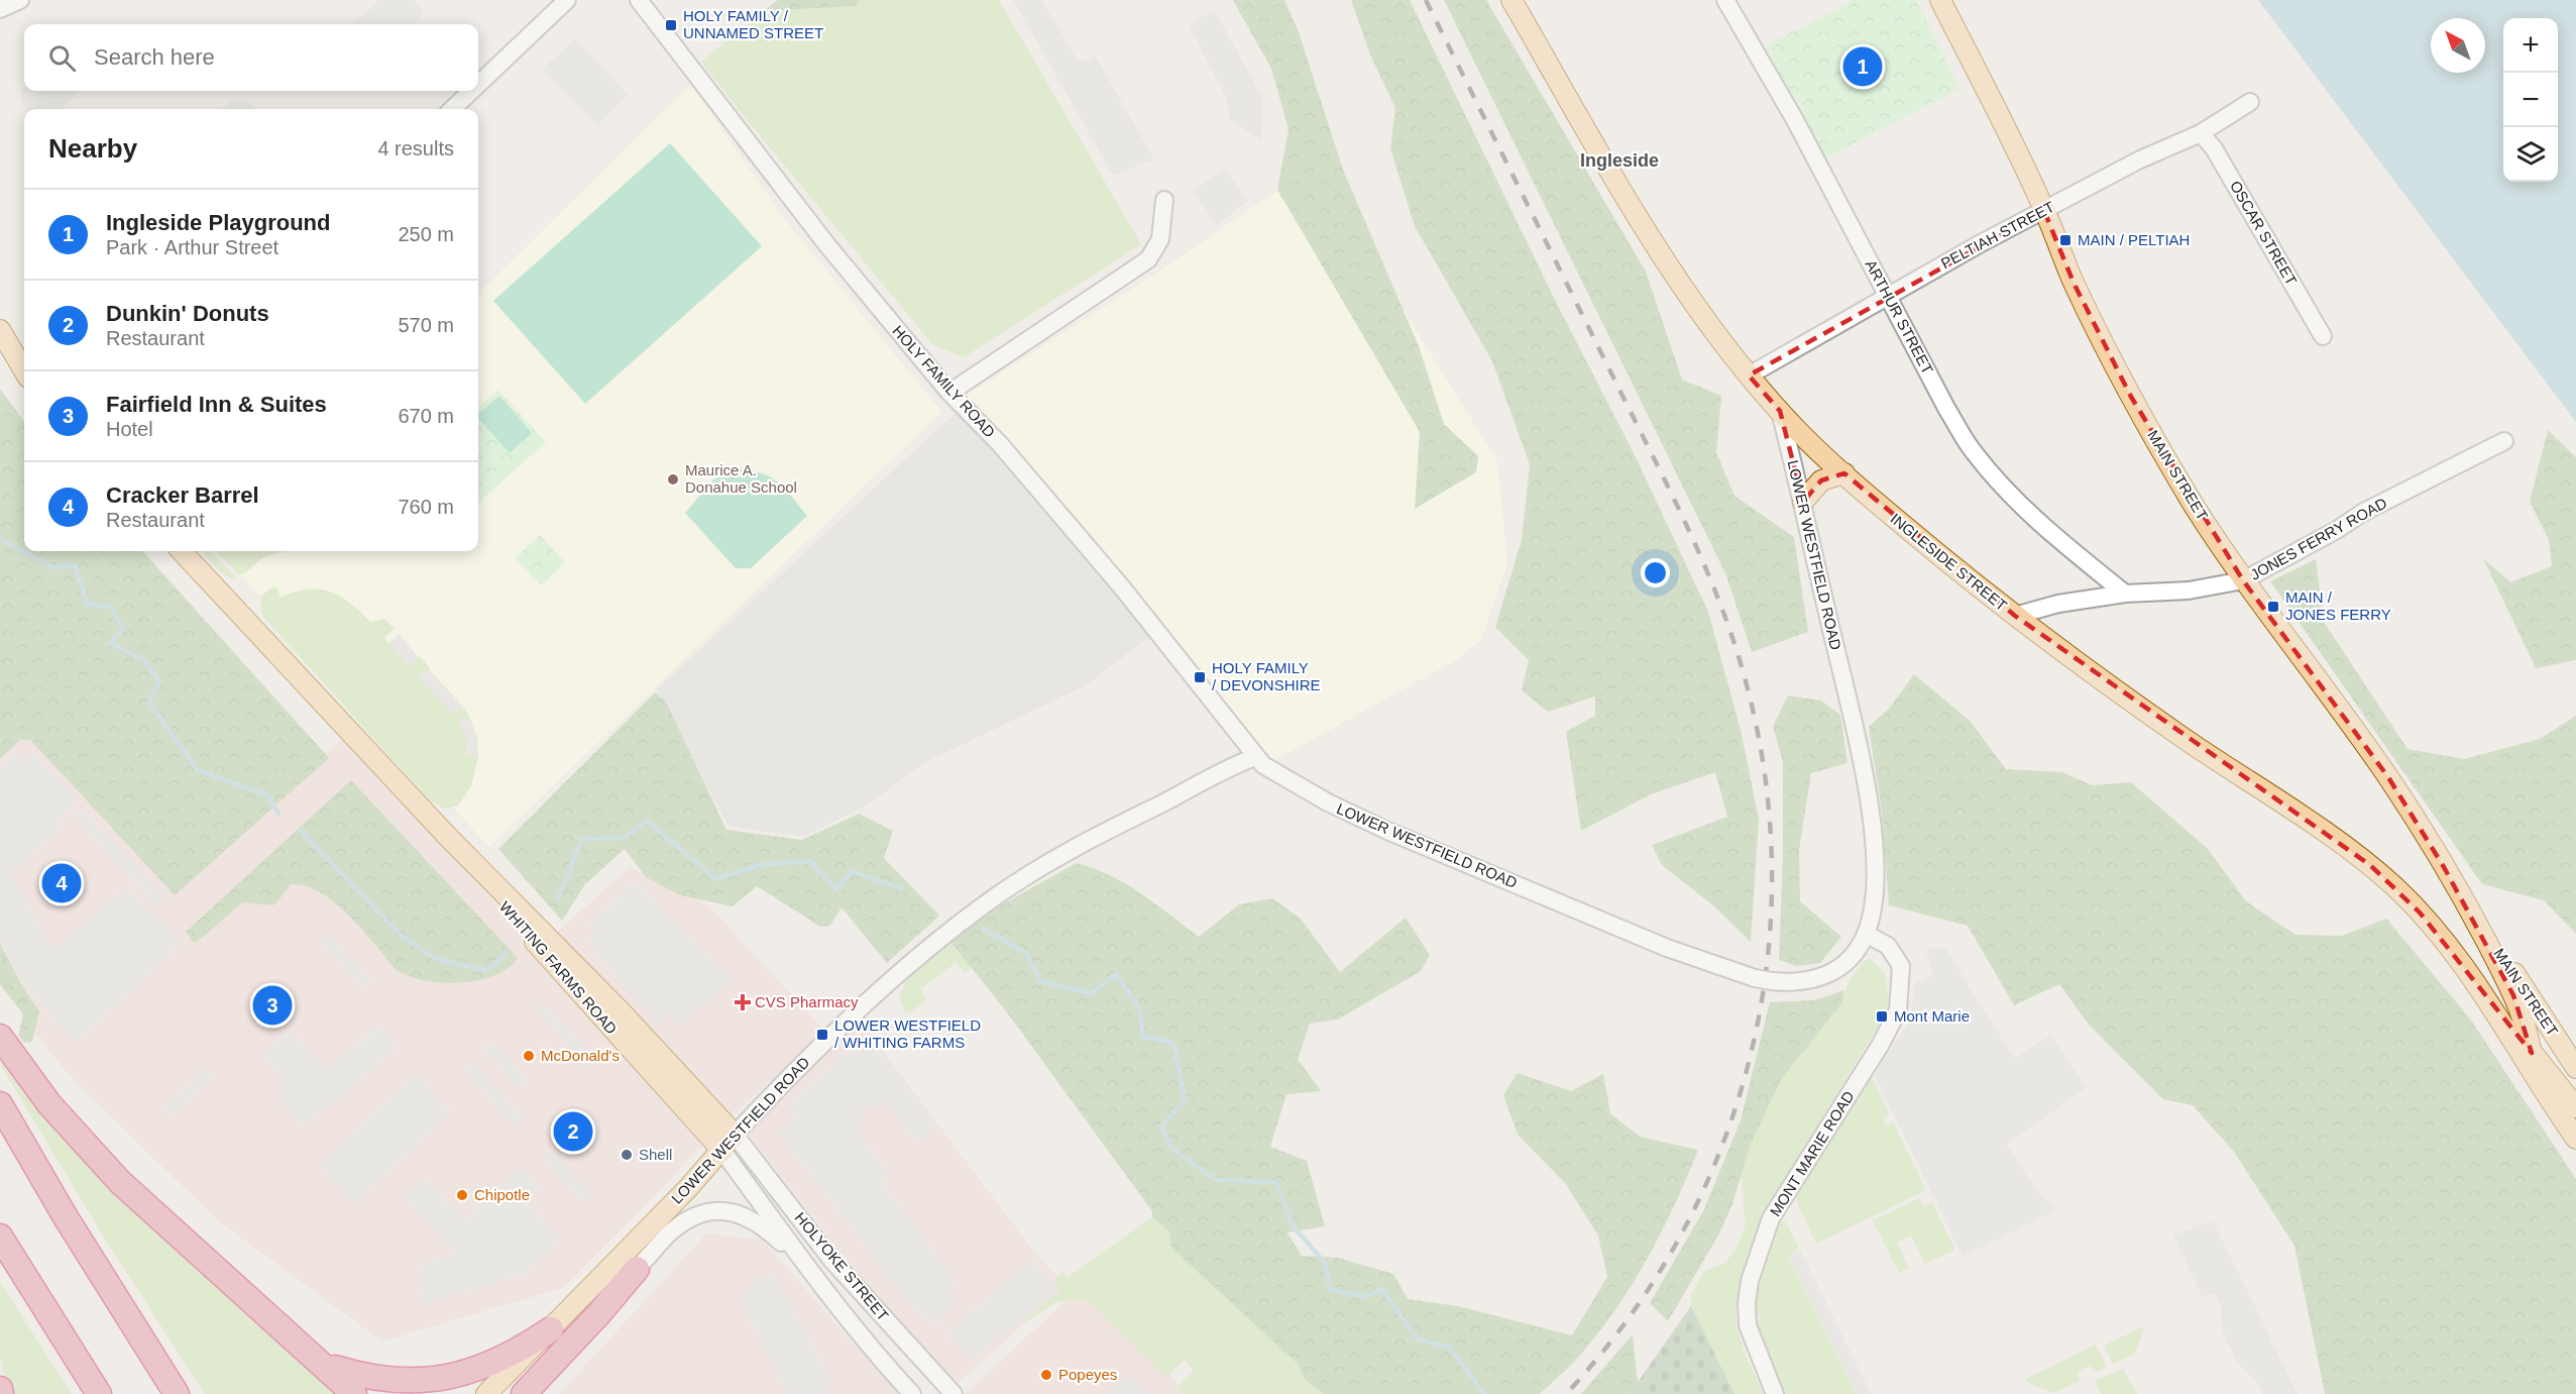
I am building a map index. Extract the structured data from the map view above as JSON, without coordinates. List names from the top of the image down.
{
  "streets": {
    "main road": [
      "MAIN STREET",
      "LOWER WESTFIELD ROAD",
      "INGLESIDE STREET",
      "WHITING FARMS ROAD"
    ],
    "street": [
      "OSCAR STREET",
      "PELTIAH STREET",
      "ARTHUR STREET",
      "HOLY FAMILY ROAD",
      "JONES FERRY ROAD",
      "MONT MARIE ROAD",
      "HOLYOKE STREET"
    ]
  },
  "crossings": [
    ["OSCAR STREET", "PELTIAH STREET"],
    ["PELTIAH STREET", "ARTHUR STREET"],
    ["PELTIAH STREET", "MAIN STREET"],
    ["PELTIAH STREET", "INGLESIDE STREET"],
    ["ARTHUR STREET", "JONES FERRY ROAD"],
    ["HOLY FAMILY ROAD", "LOWER WESTFIELD ROAD"],
    ["MAIN STREET", "JONES FERRY ROAD"],
    ["MAIN STREET", "INGLESIDE STREET"],
    ["JONES FERRY ROAD", "INGLESIDE STREET"],
    ["LOWER WESTFIELD ROAD", "INGLESIDE STREET"],
    ["LOWER WESTFIELD ROAD", "WHITING FARMS ROAD"],
    ["LOWER WESTFIELD ROAD", "MONT MARIE ROAD"],
    ["LOWER WESTFIELD ROAD", "HOLYOKE STREET"],
    ["WHITING FARMS ROAD", "HOLYOKE STREET"]
  ],
  "districts": ["Ingleside"],
  "places": {
    "transit": [
      "HOLY FAMILY / UNNAMED STREET",
      "MAIN / PELTIAH",
      "MAIN / JONES FERRY",
      "HOLY FAMILY / DEVONSHIRE",
      "Mont Marie",
      "LOWER WESTFIELD / WHITING FARMS"
    ],
    "other": [
      "Maurice A. Donahue School",
      "McDonald's",
      "Shell",
      "Chipotle",
      "Popeyes"
    ],
    "health": ["CVS Pharmacy"]
  },
  "north": "top left",
  "page": {
    "map_buttons": ["+", "−"],
    "search": "Search here",
    "pins": [
      "1",
      "4",
      "3",
      "2"
    ],
    "heading": ["Nearby", "4 results"],
    "list": [
      {
        "mark": "1",
        "name": "Ingleside Playground",
        "note": "Park · Arthur Street",
        "value": "250 m"
      },
      {
        "mark": "2",
        "name": "Dunkin' Donuts",
        "note": "Restaurant",
        "value": "570 m"
      },
      {
        "mark": "3",
        "name": "Fairfield Inn & Suites",
        "note": "Hotel",
        "value": "670 m"
      },
      {
        "mark": "4",
        "name": "Cracker Barrel",
        "note": "Restaurant",
        "value": "760 m"
      }
    ]
  }
}
